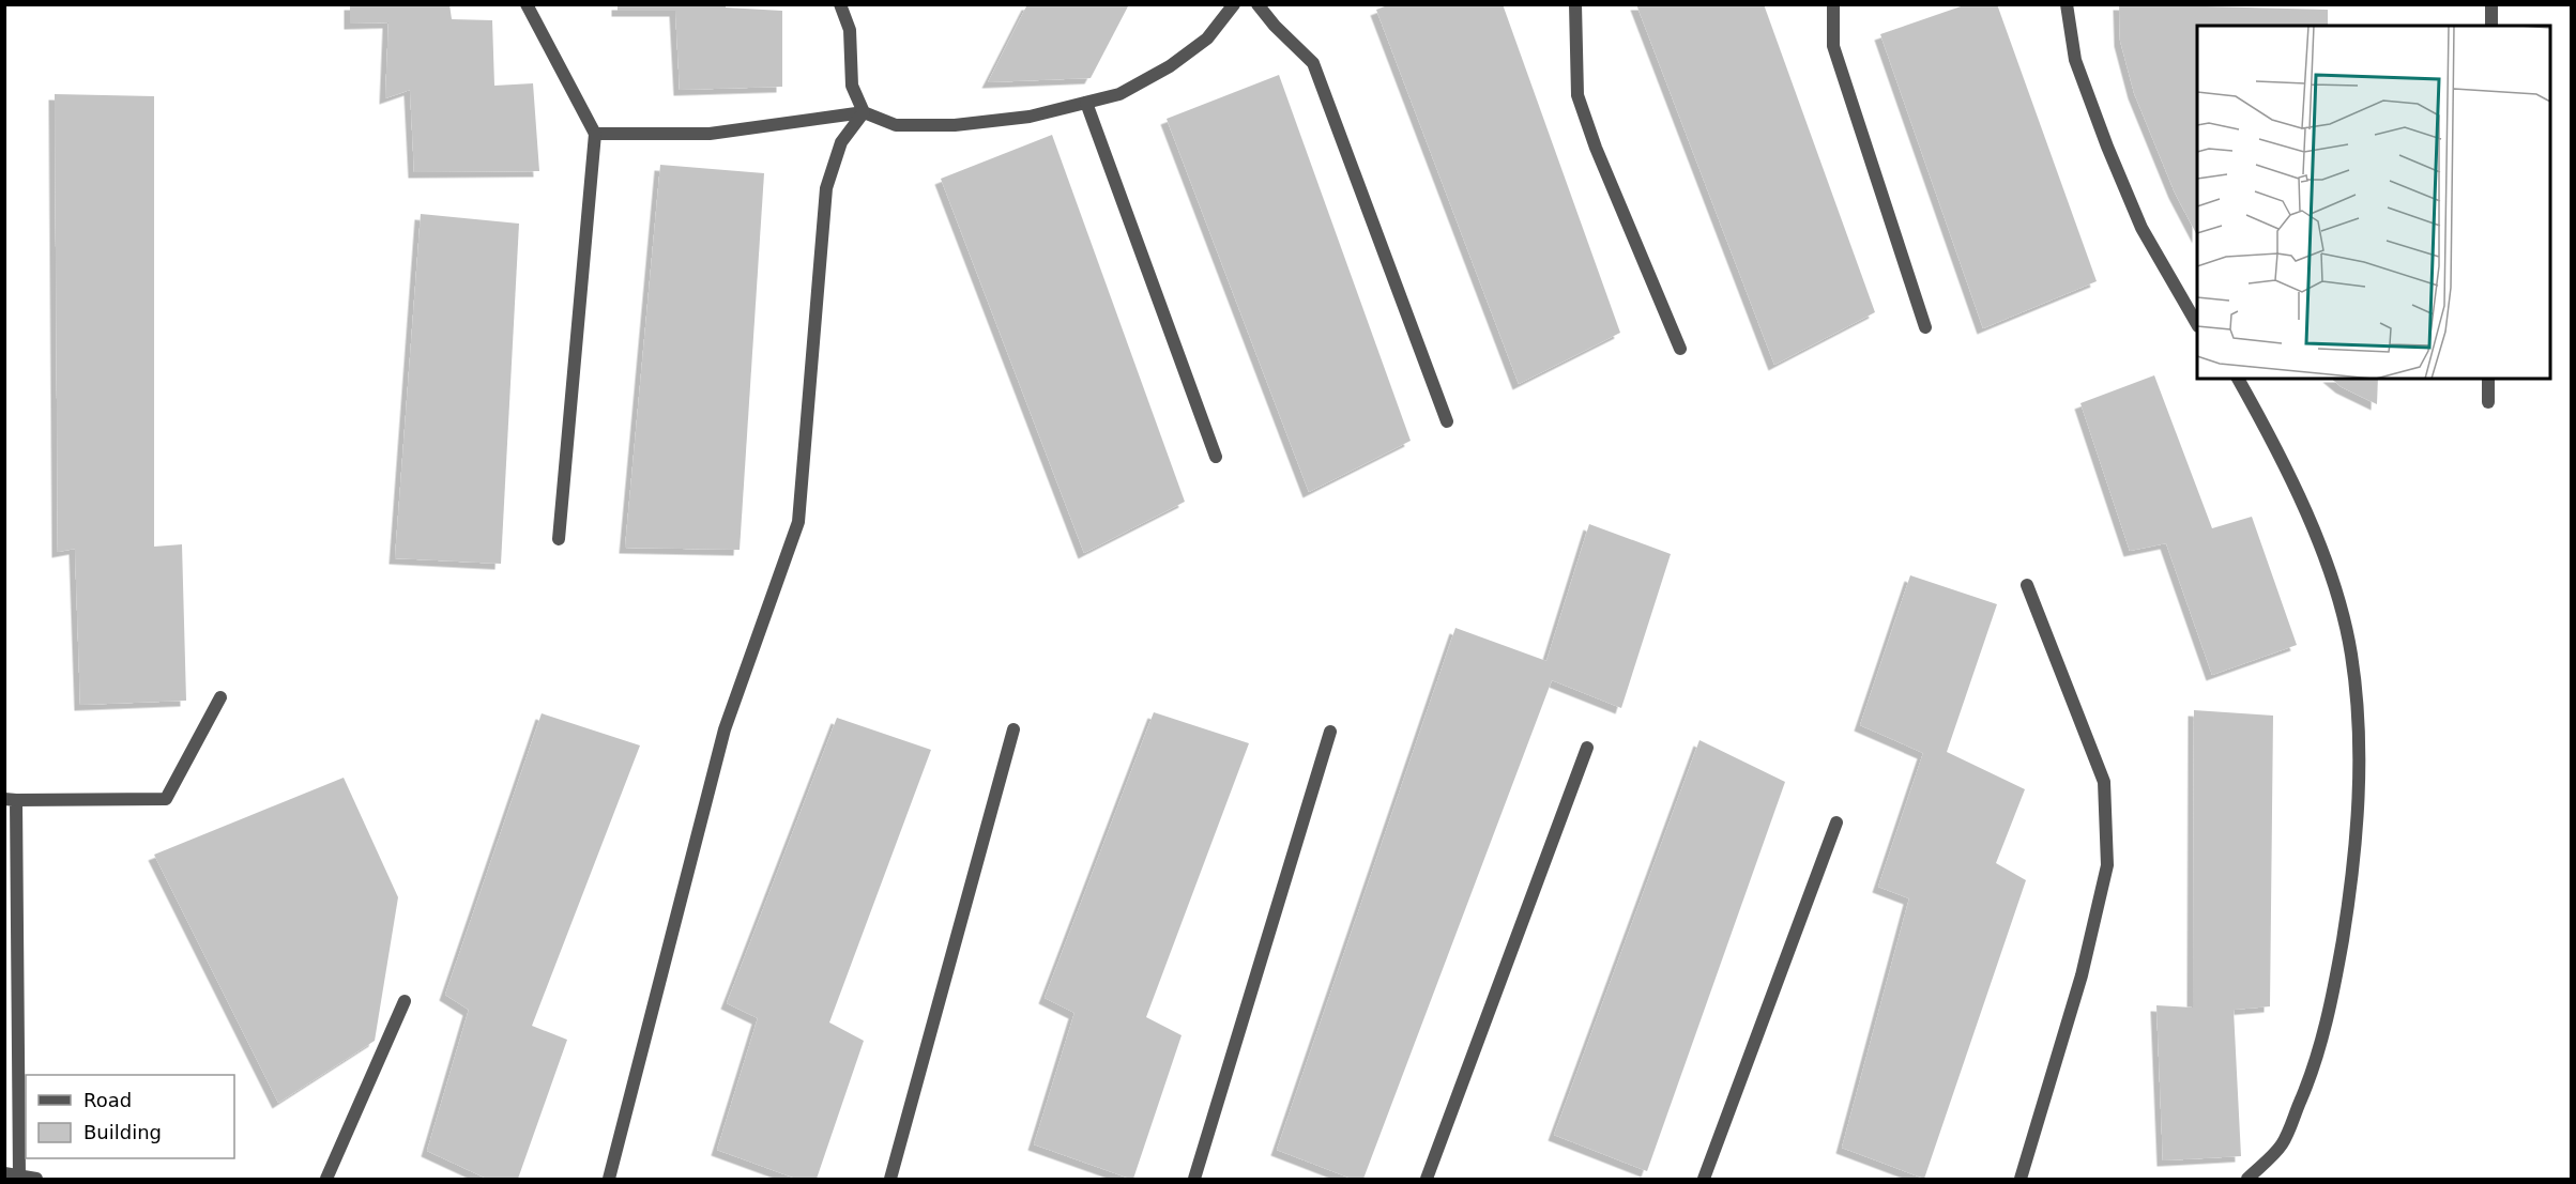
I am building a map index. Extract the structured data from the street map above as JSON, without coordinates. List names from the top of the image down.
{
  "legend": ["Road", "Building"]
}
